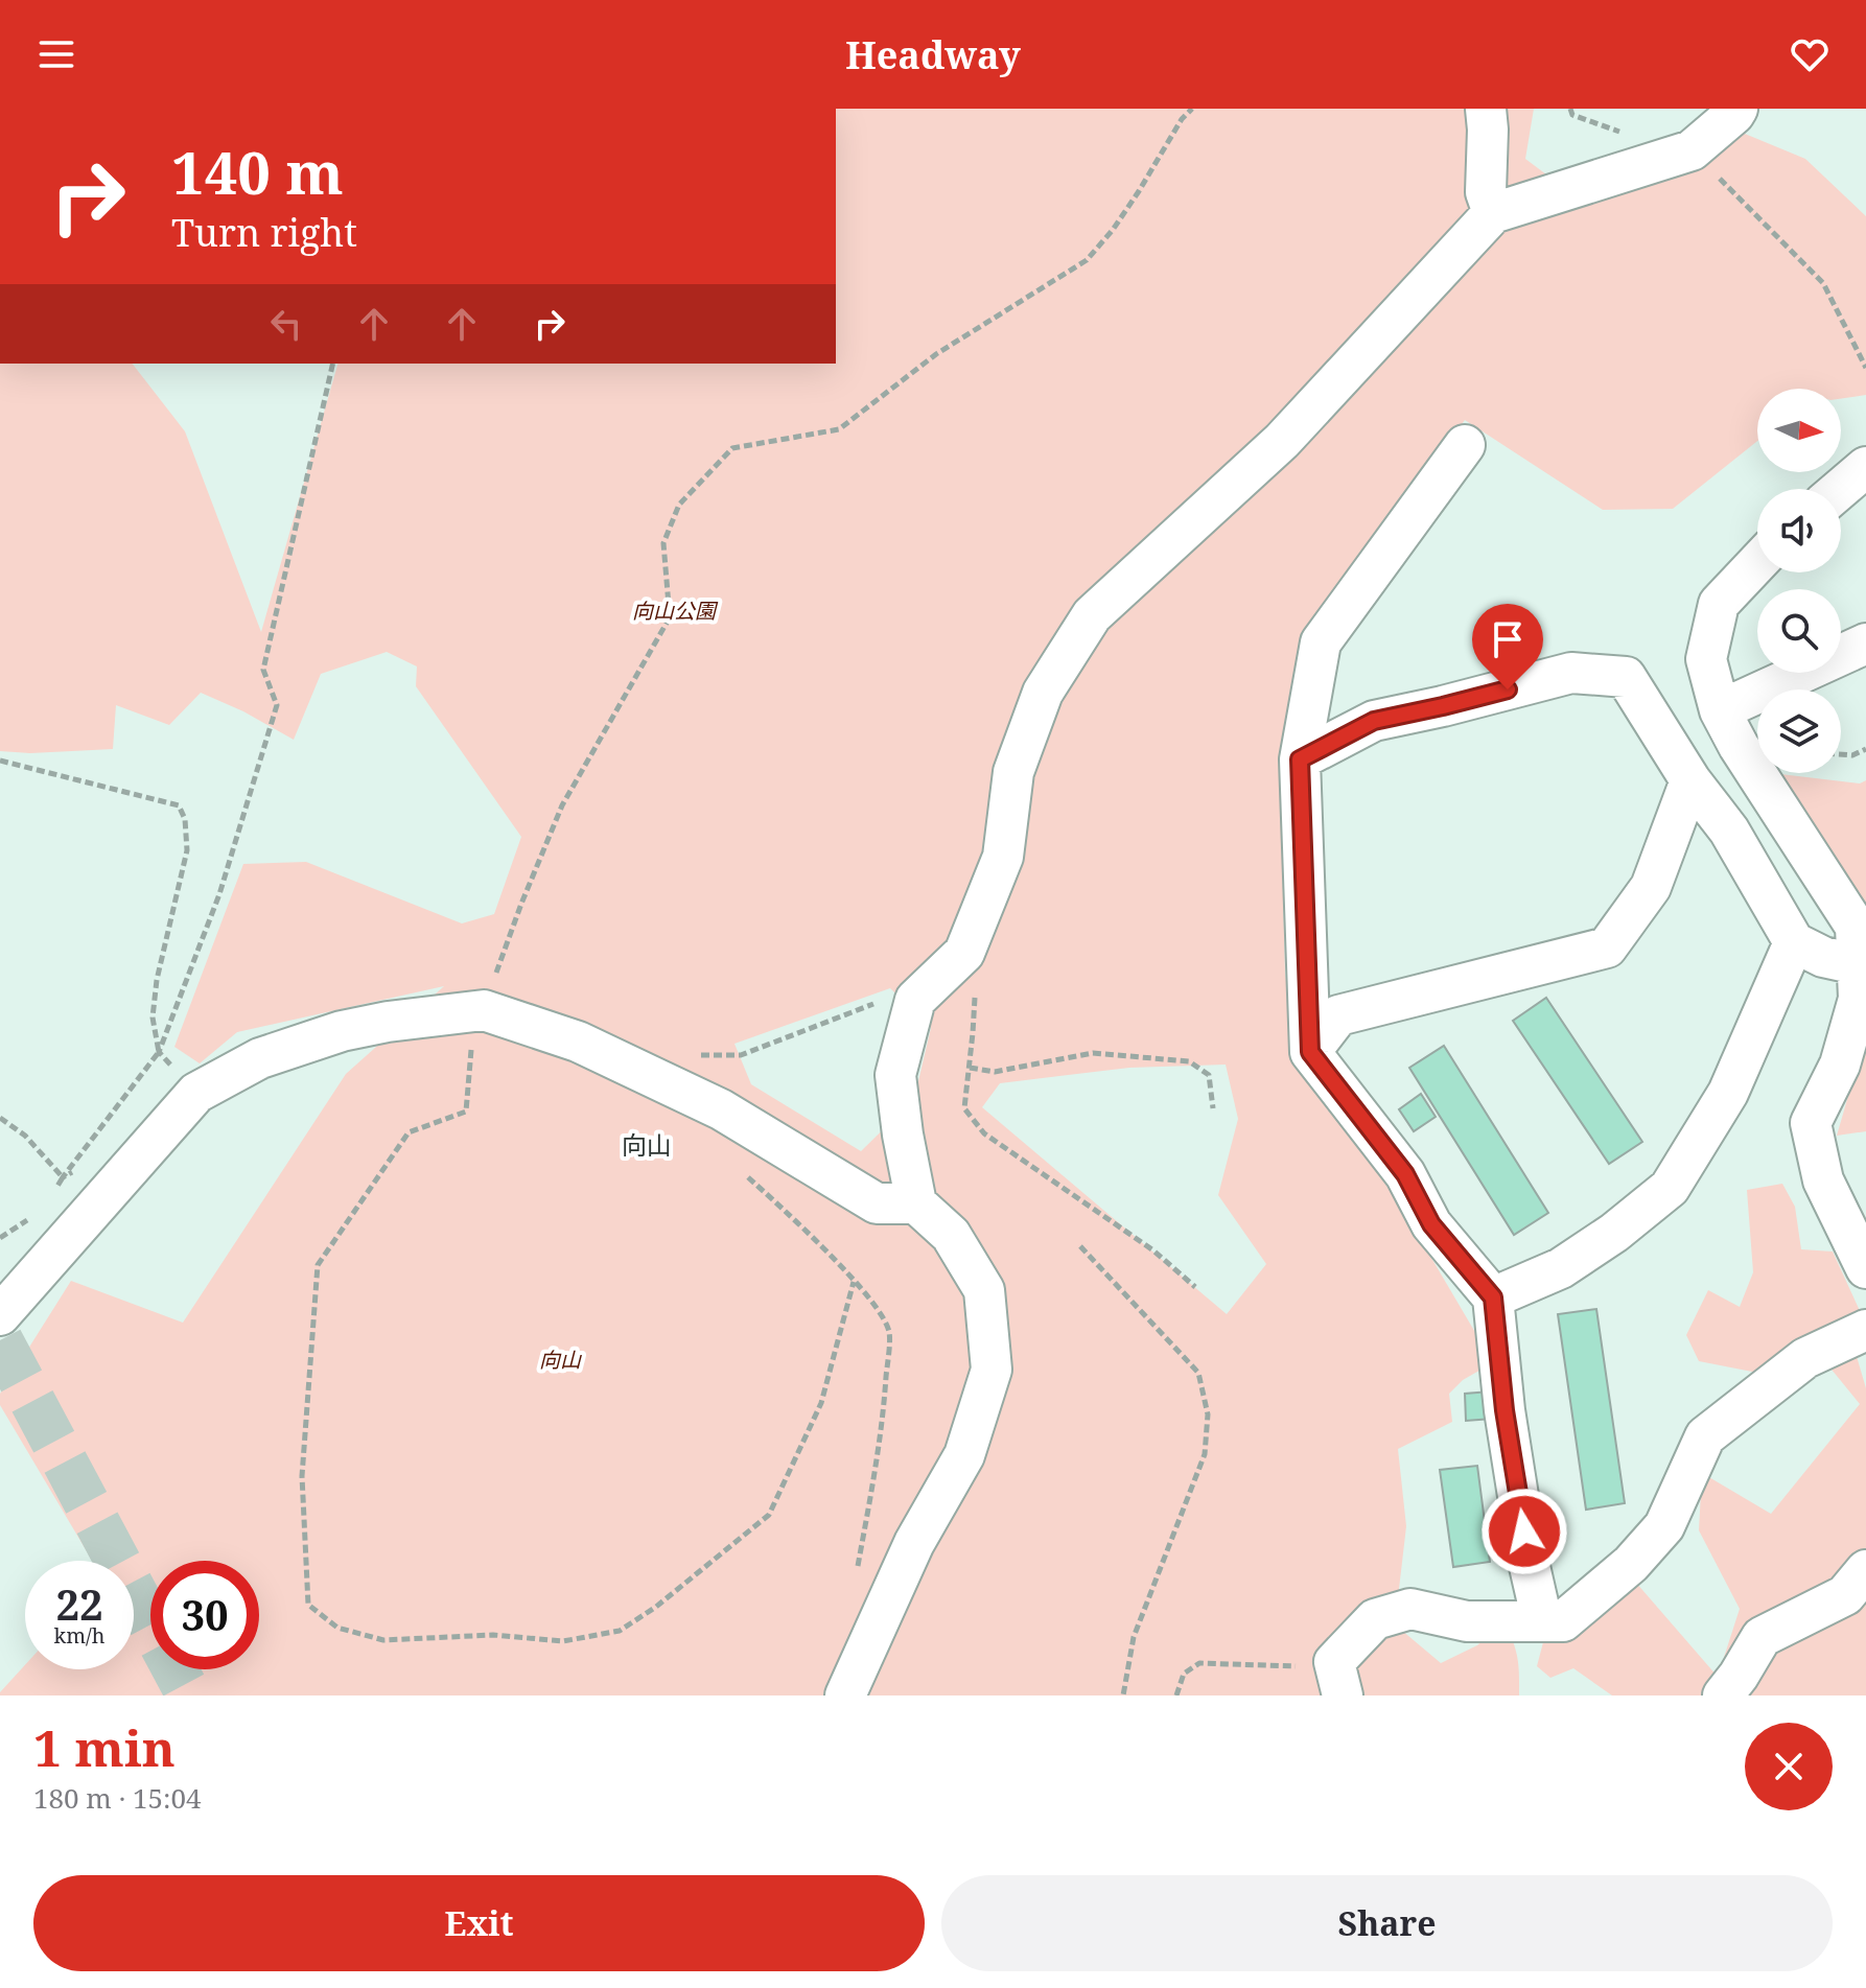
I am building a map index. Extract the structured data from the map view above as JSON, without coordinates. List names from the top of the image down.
{
  "districts": ["向山"],
  "parks": ["向山公園", "向山"],
  "north": "right",
  "page": {
    "header": "Headway",
    "turn": ["140 m", "Turn right"],
    "speed": "22 km/h",
    "limit": "30",
    "heading": ["1 min", "180 m · 15:04"],
    "buttons": ["Exit", "Share"]
  }
}
